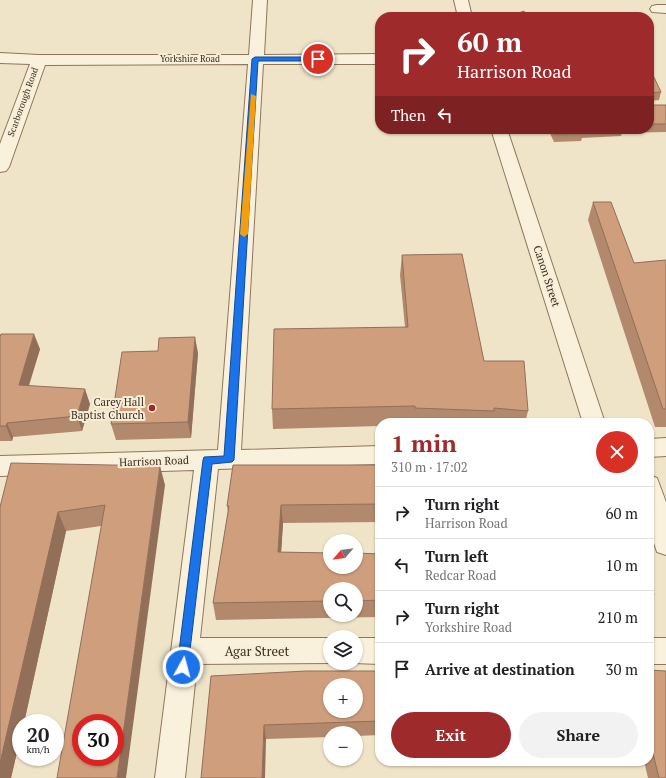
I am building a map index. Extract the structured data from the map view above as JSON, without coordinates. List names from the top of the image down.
{
  "streets": {
    "street": [
      "Yorkshire Road",
      "Scarborough Road",
      "Canon Street",
      "Harrison Road",
      "Agar Street"
    ]
  },
  "crossings": [
    ["Yorkshire Road", "Scarborough Road"]
  ],
  "places": ["Carey Hall Baptist Church"],
  "north": "bottom left",
  "page": {
    "turn": ["60 m", "Harrison Road"],
    "then": "Then",
    "heading": ["1 min", "310 m · 17:02"],
    "list": [
      {
        "name": "Turn right",
        "note": "Harrison Road",
        "value": "60 m"
      },
      {
        "name": "Turn left",
        "note": "Redcar Road",
        "value": "10 m"
      },
      {
        "name": "Turn right",
        "note": "Yorkshire Road",
        "value": "210 m"
      },
      {
        "name": "Arrive at destination",
        "value": "30 m"
      }
    ],
    "map_buttons": ["+", "−"],
    "buttons": ["Exit", "Share"],
    "speed": "20 km/h",
    "limit": "30"
  }
}
